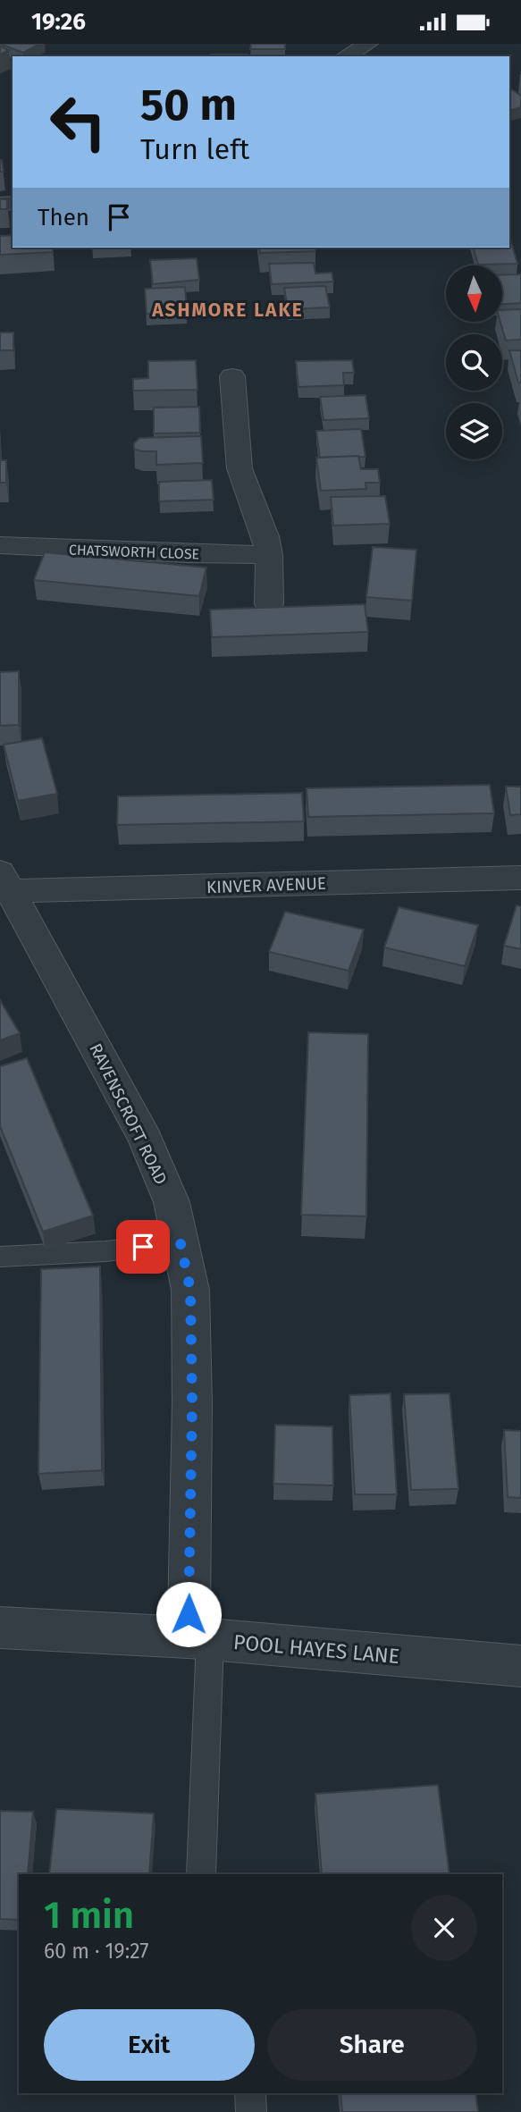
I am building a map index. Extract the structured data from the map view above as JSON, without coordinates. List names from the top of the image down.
{
  "streets": {
    "street": [
      "CHATSWORTH CLOSE",
      "KINVER AVENUE",
      "RAVENSCROFT ROAD",
      "POOL HAYES LANE"
    ]
  },
  "crossings": [
    ["KINVER AVENUE", "RAVENSCROFT ROAD"],
    ["RAVENSCROFT ROAD", "POOL HAYES LANE"]
  ],
  "districts": ["ASHMORE LAKE"],
  "north": "bottom",
  "page": {
    "status": "19:26",
    "turn": ["50 m", "Turn left"],
    "then": "Then",
    "heading": ["1 min", "60 m · 19:27"],
    "buttons": ["Exit", "Share"]
  }
}
